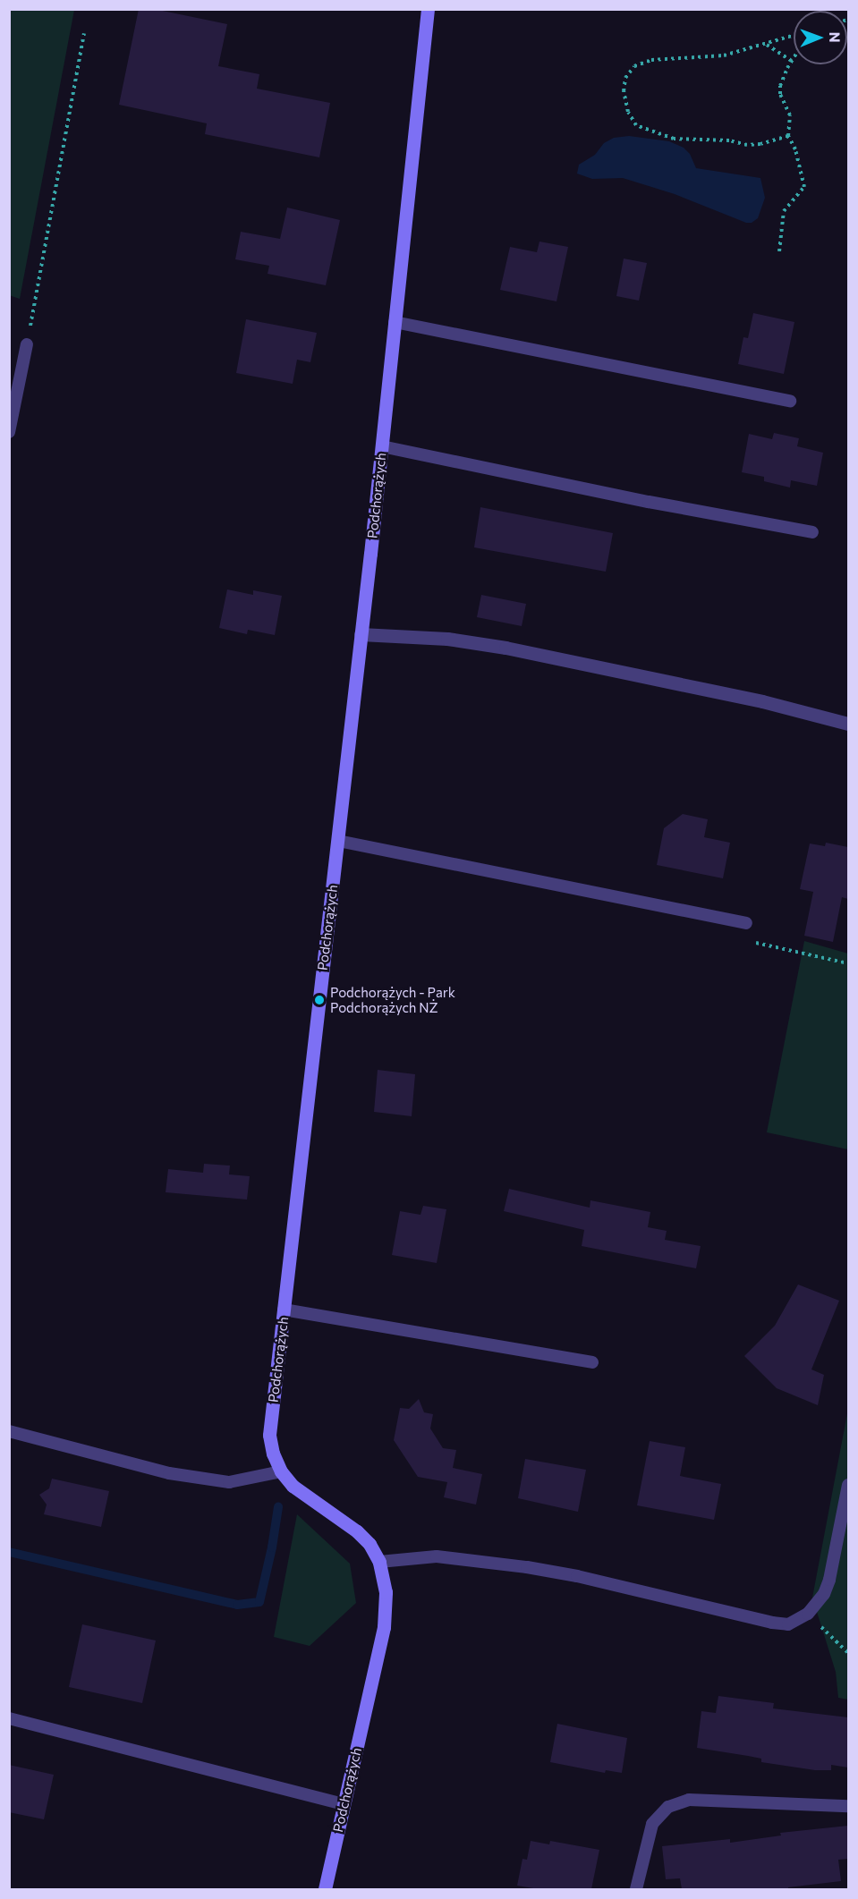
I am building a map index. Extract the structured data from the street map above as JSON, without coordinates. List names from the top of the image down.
{
  "streets": {
    "street": ["Podchorążych"]
  },
  "places": ["Podchorążych - Park Podchorążych NŻ"],
  "north": "right"
}
